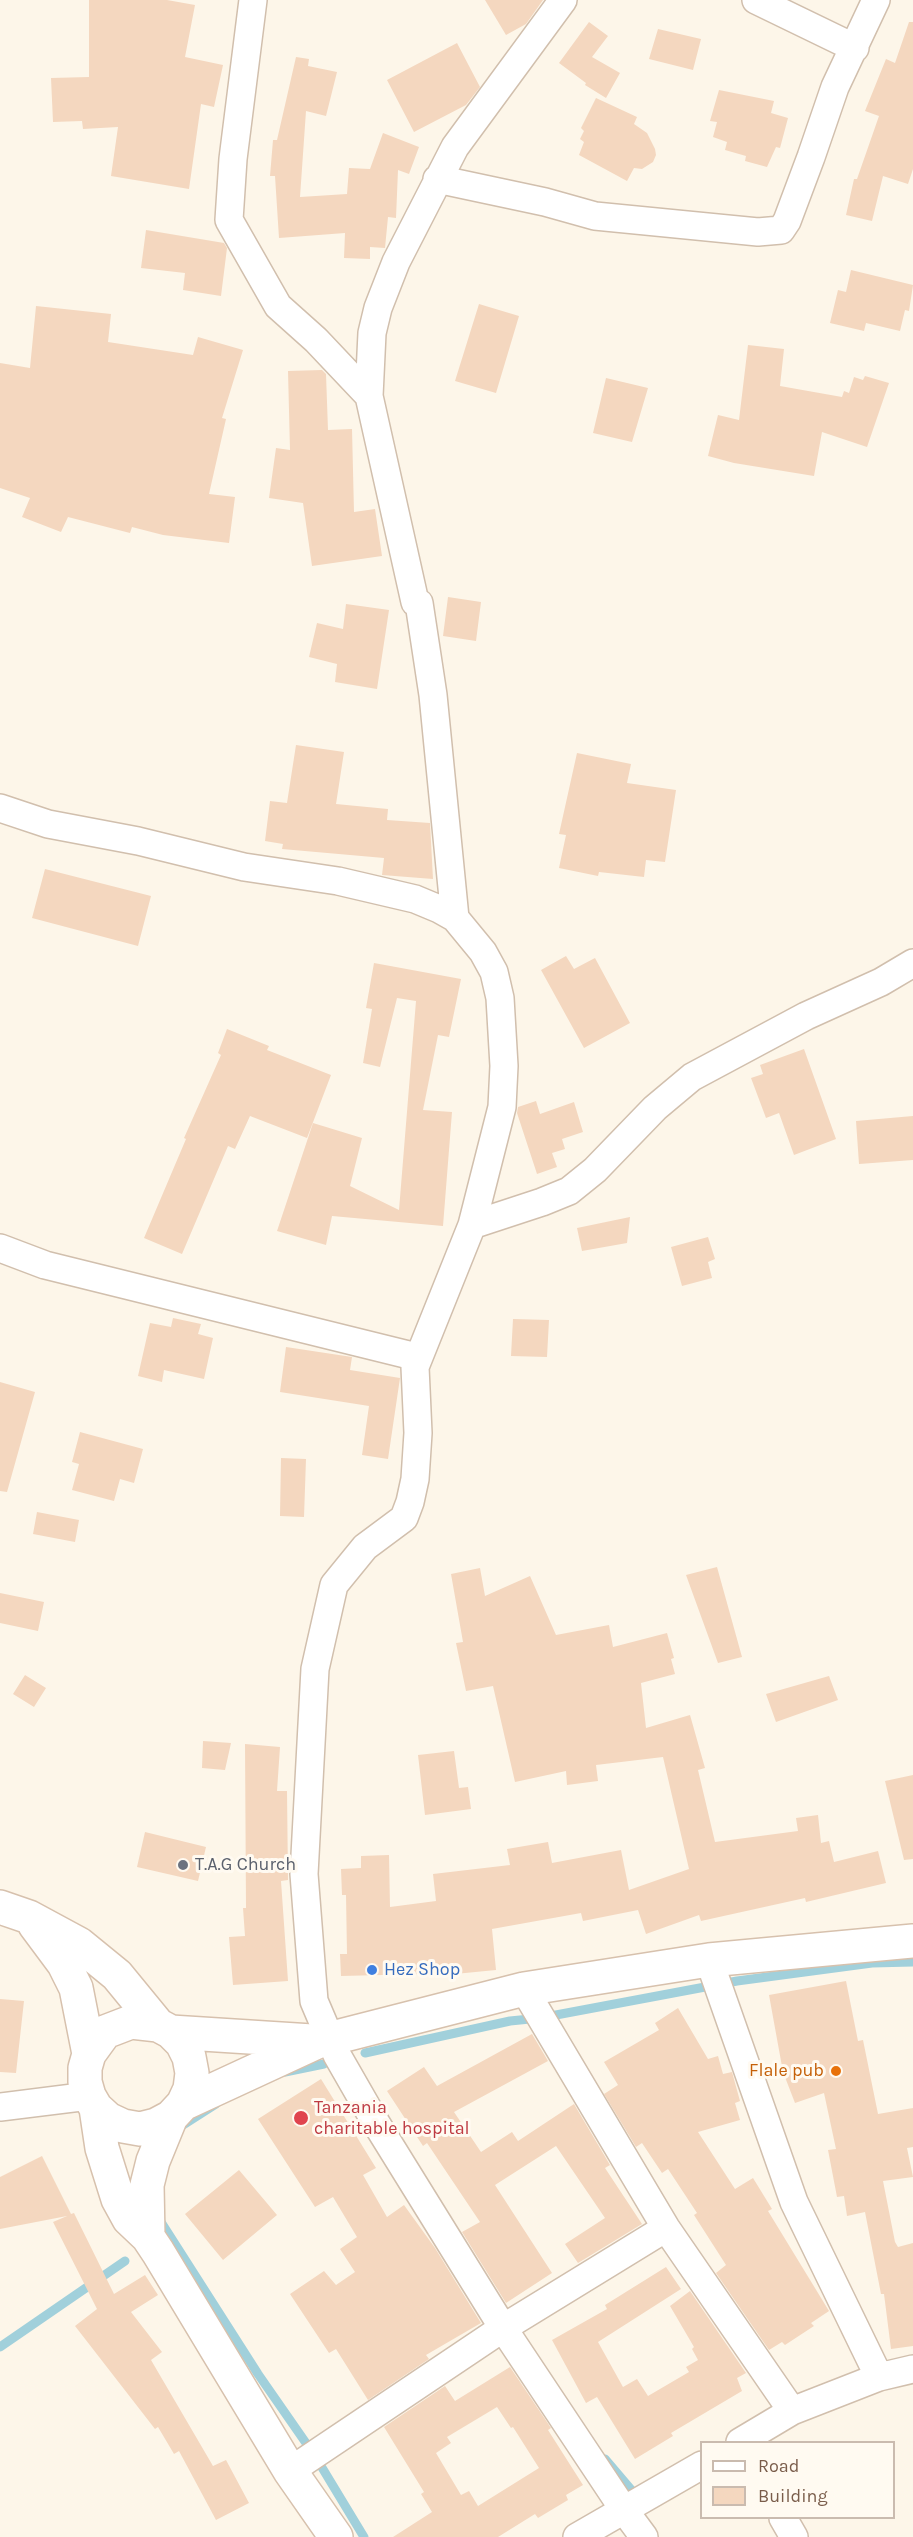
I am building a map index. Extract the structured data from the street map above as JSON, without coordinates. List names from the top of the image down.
{
  "places": [
    "T.A.G Church",
    "Hez Shop",
    "Flale pub",
    "Tanzania charitable hospital"
  ],
  "legend": ["Road", "Building"]
}
